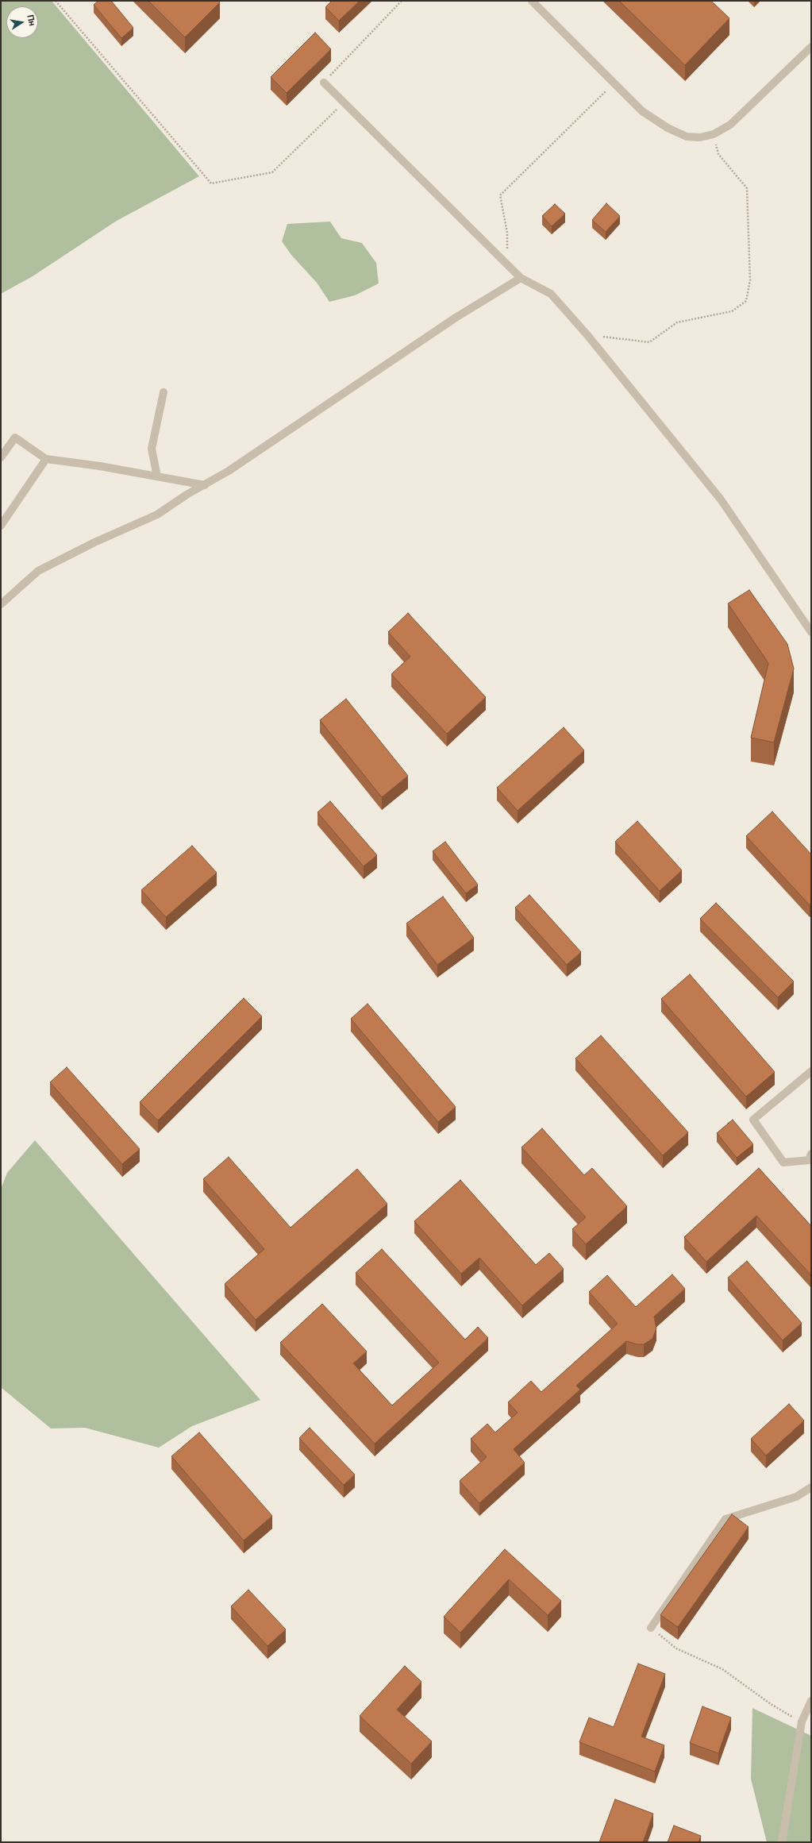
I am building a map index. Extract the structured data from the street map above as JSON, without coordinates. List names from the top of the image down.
{
  "north": "right"
}
